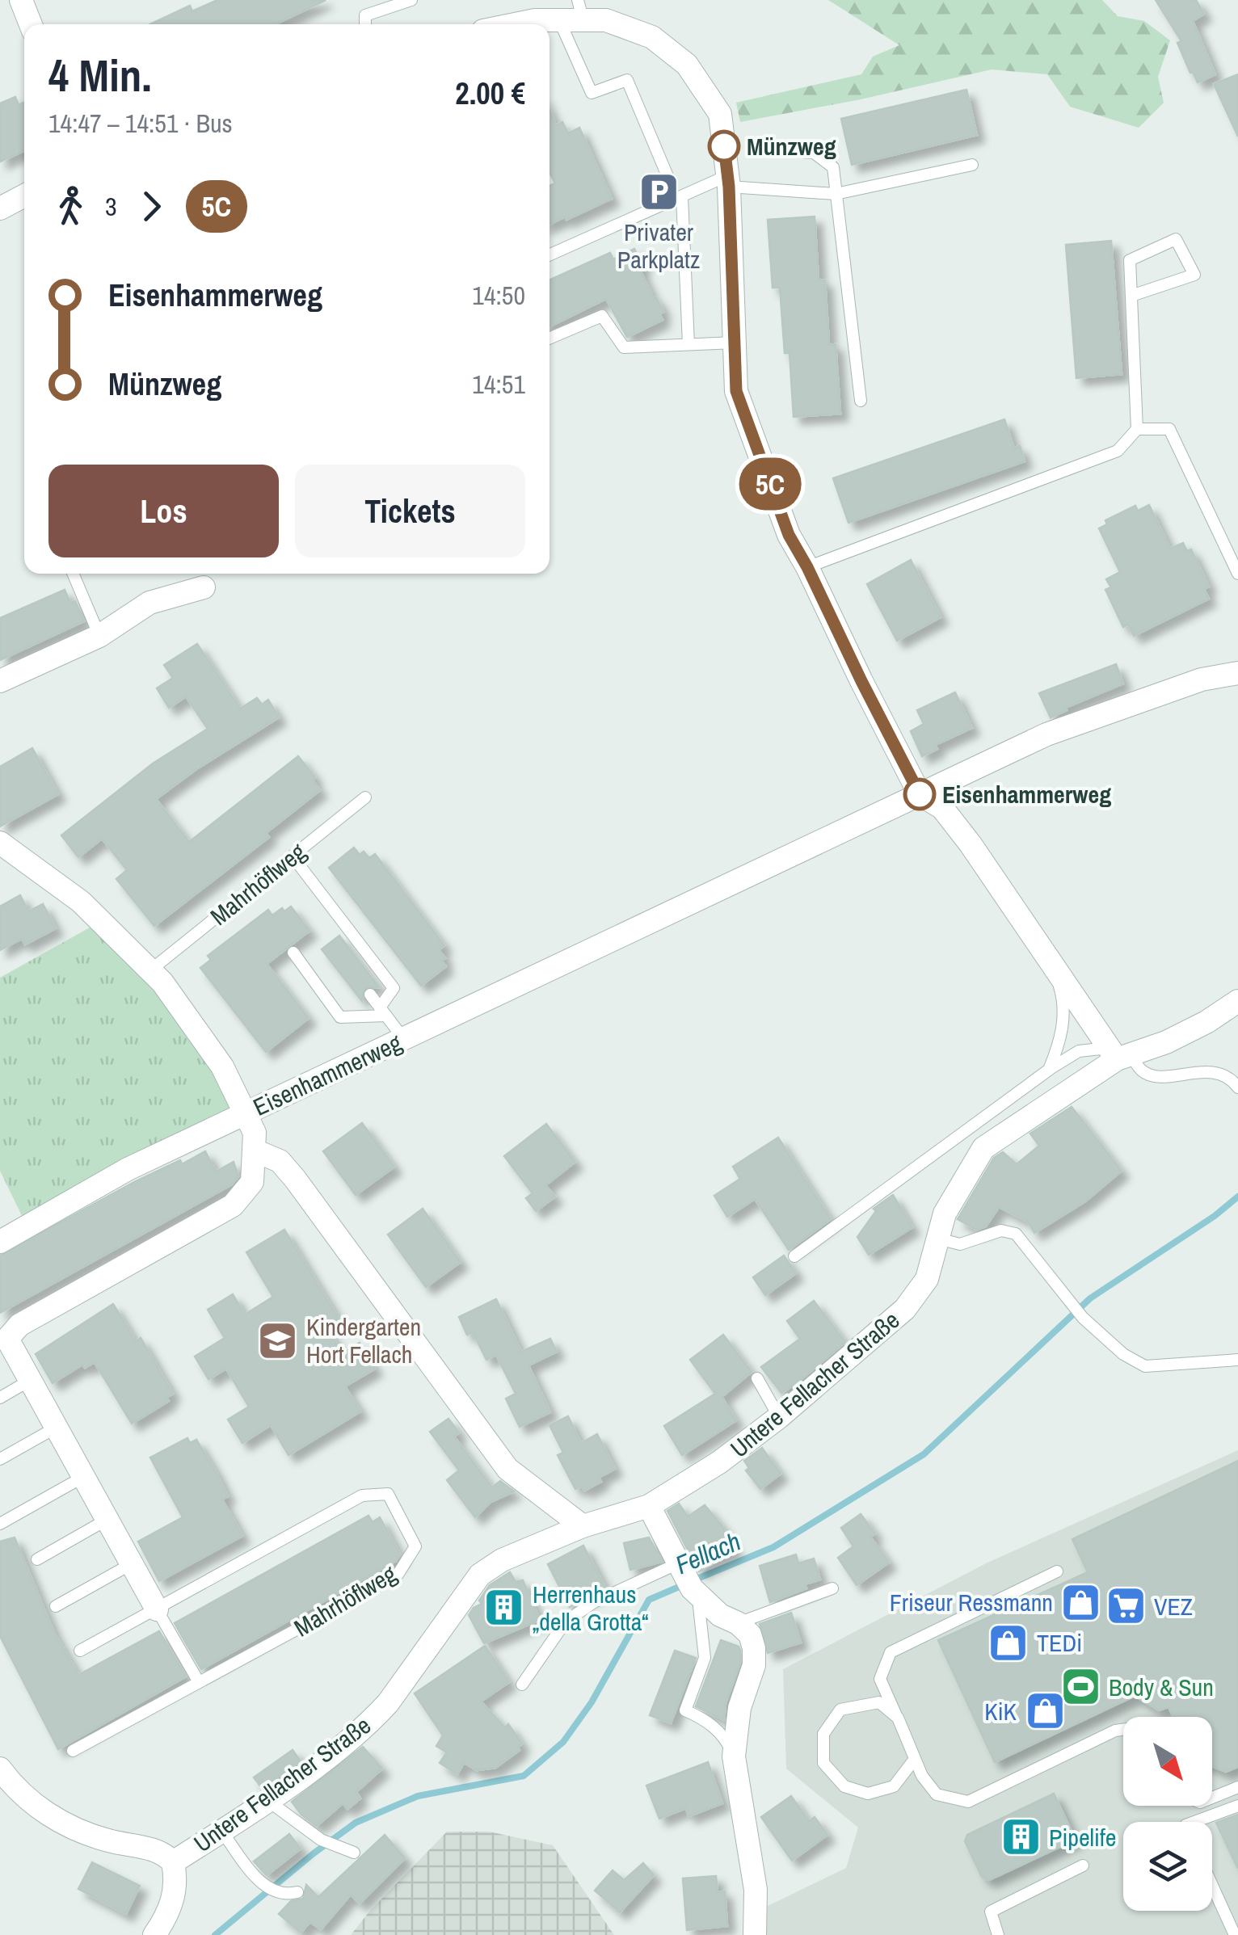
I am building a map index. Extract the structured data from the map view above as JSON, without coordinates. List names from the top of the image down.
{
  "streets": {
    "street": ["Eisenhammerweg", "Untere Fellacher Straße"],
    "lane": ["Mahrhöflweg"]
  },
  "water": ["Fellach"],
  "places": {
    "other": ["Münzweg", "Eisenhammerweg"],
    "parking": ["Privater Parkplatz"],
    "school or university": ["Kindergarten Hort Fellach"],
    "shop": ["Friseur Ressmann", "TEDi", "KiK"],
    "supermarket": ["VEZ"],
    "building": ["Herrenhaus „della Grotta“", "Pipelife"],
    "sports": ["Body & Sun"]
  },
  "lines": ["bus line 5C"],
  "north": "bottom right",
  "page": {
    "on_map": "5C",
    "heading": ["4 Min.", "14:47 – 14:51 · Bus", "2.00 €"],
    "legs": ["3", "5C"],
    "list": [
      {
        "name": "Eisenhammerweg",
        "value": "14:50"
      },
      {
        "name": "Münzweg",
        "value": "14:51"
      }
    ],
    "buttons": ["Los", "Tickets"]
  }
}
